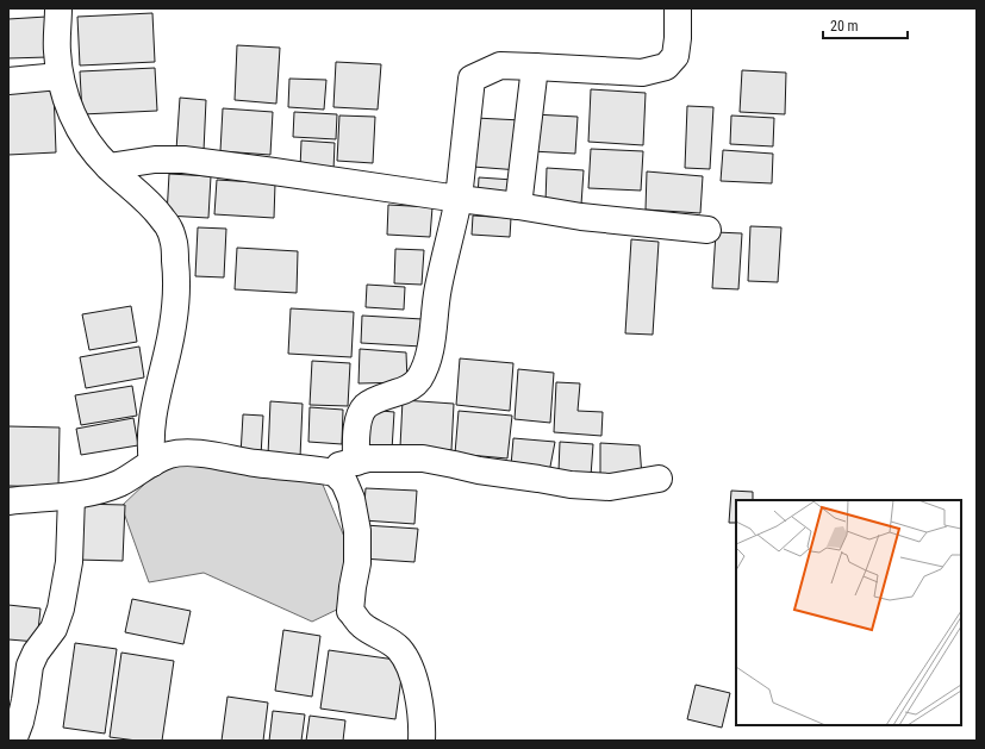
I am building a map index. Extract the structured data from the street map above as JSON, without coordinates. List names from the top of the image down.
{
  "scale_bar": "20 m"
}
